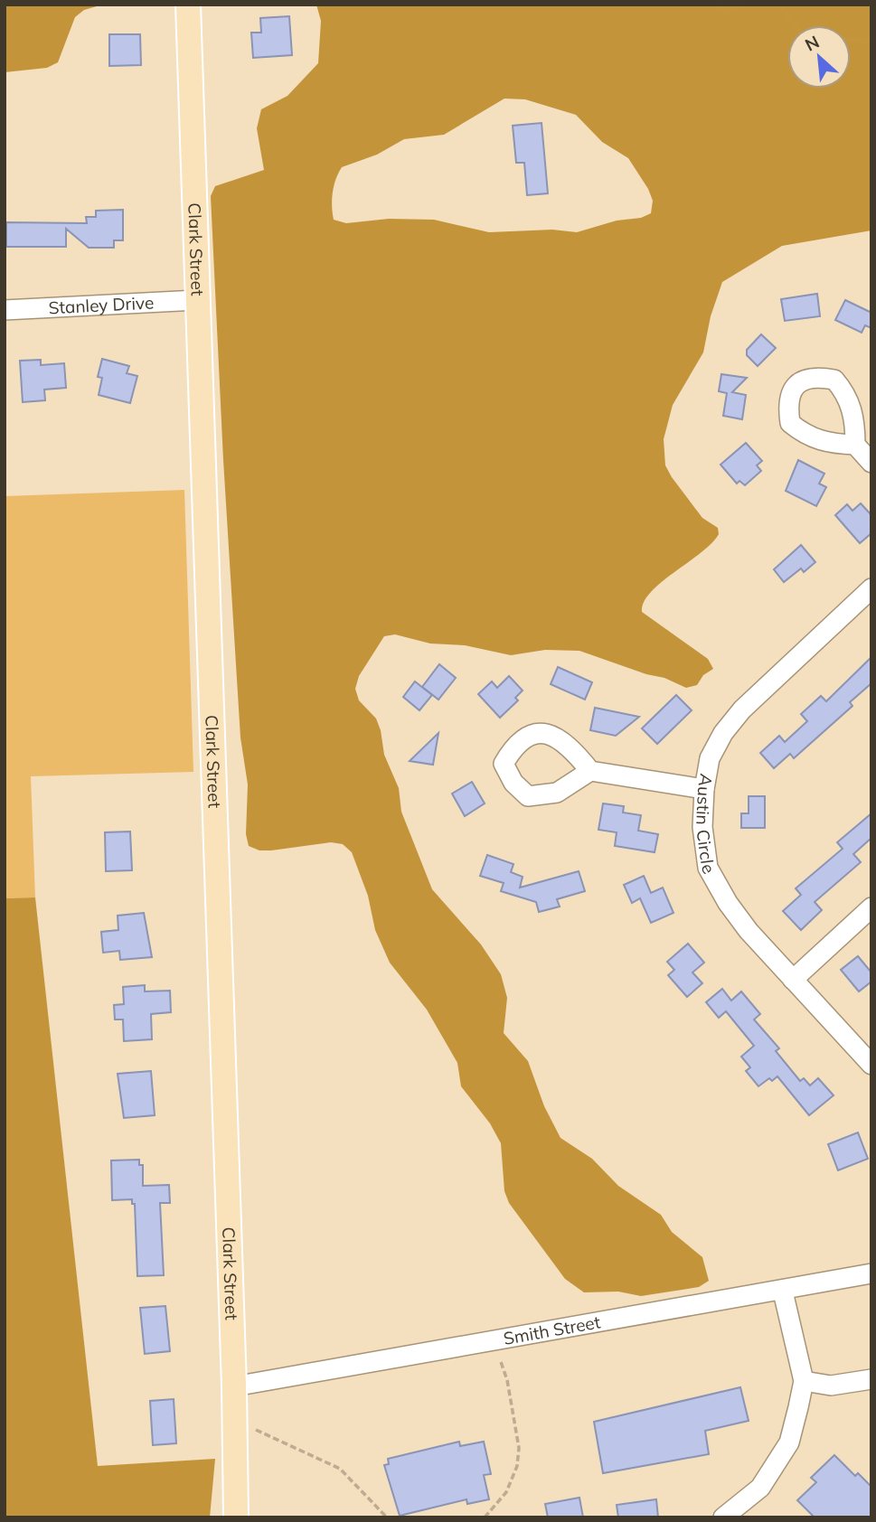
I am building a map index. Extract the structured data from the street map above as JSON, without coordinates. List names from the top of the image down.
{
  "streets": {
    "main road": ["Clark Street"],
    "street": ["Stanley Drive", "Austin Circle", "Smith Street"]
  },
  "crossings": [
    ["Clark Street", "Stanley Drive"],
    ["Clark Street", "Smith Street"]
  ],
  "north": "top left"
}
